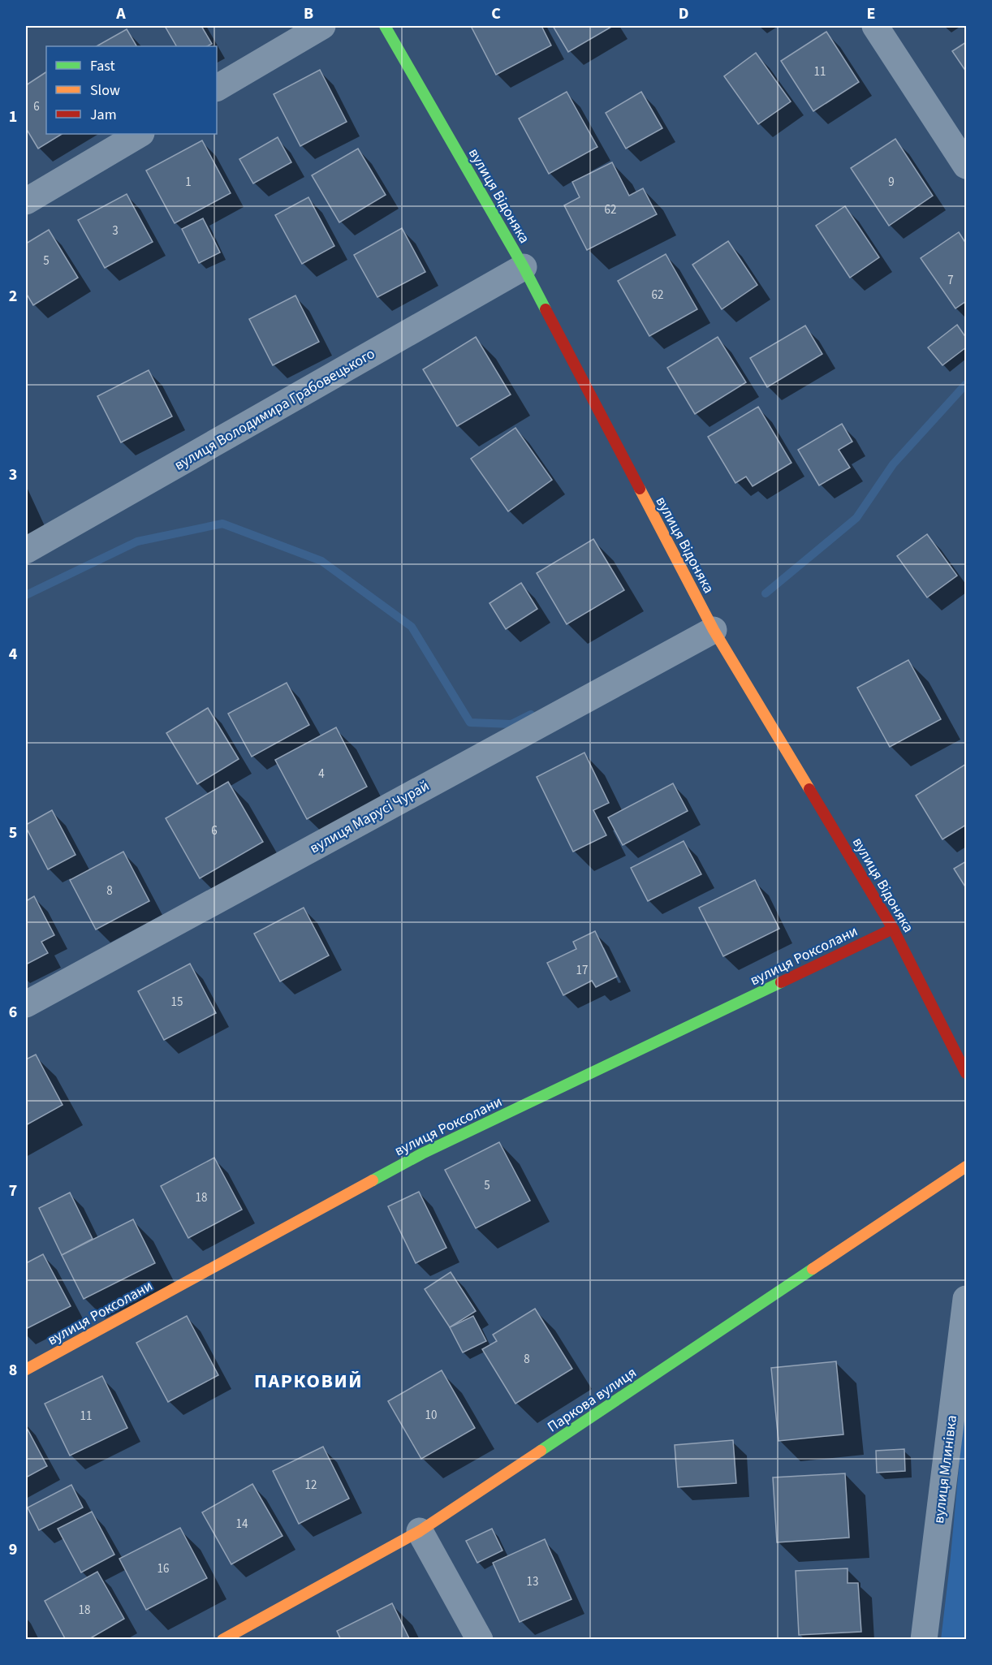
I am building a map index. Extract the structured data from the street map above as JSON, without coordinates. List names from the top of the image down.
{
  "streets": {
    "street": [
      "вулиця Відоняка",
      "вулиця Володимира Грабовецького",
      "вулиця Марусі Чурай",
      "вулиця Роксолани",
      "Паркова вулиця",
      "вулиця Млинівка"
    ]
  },
  "crossings": [
    ["вулиця Відоняка", "вулиця Володимира Грабовецького"],
    ["вулиця Відоняка", "вулиця Марусі Чурай"],
    ["вулиця Відоняка", "вулиця Роксолани"]
  ],
  "districts": ["ПАРКОВИЙ"],
  "house_numbers": [
    "11",
    "6",
    "1",
    "9",
    "62",
    "3",
    "5",
    "7",
    "62",
    "4",
    "6",
    "8",
    "17",
    "15",
    "5",
    "18",
    "8",
    "10",
    "11",
    "12",
    "14",
    "16",
    "13",
    "18"
  ],
  "legend": ["Fast", "Slow", "Jam"],
  "grid": {
    "columns": [
      "A",
      "B",
      "C",
      "D",
      "E"
    ],
    "rows": [
      "1",
      "2",
      "3",
      "4",
      "5",
      "6",
      "7",
      "8",
      "9"
    ]
  }
}
